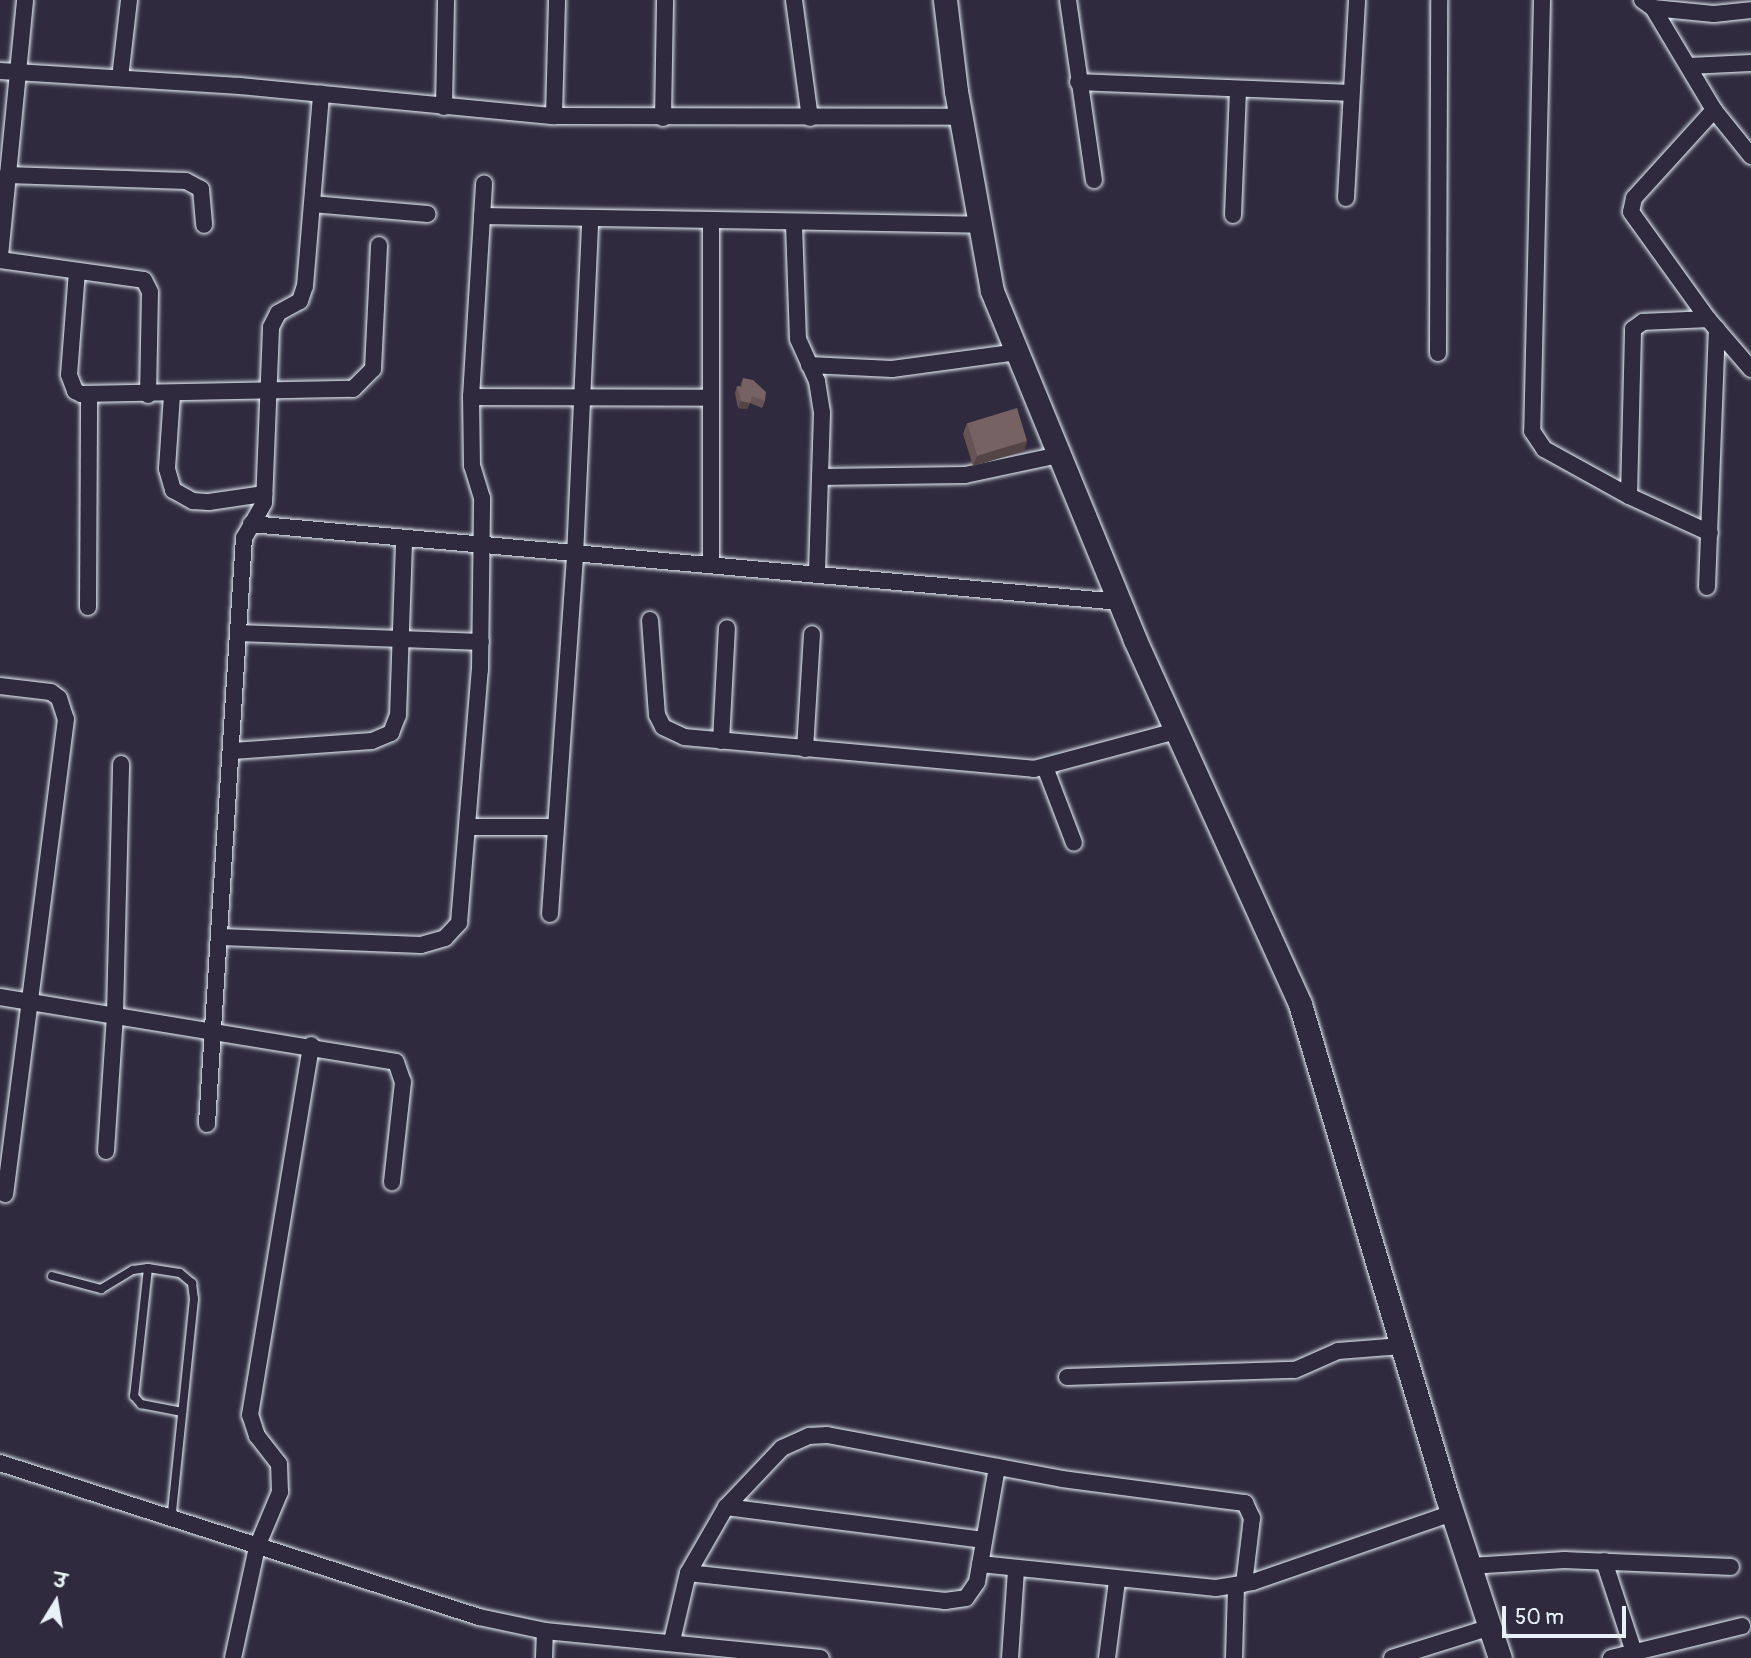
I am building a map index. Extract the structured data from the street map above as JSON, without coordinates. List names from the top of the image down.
{
  "scale_bar": "50 m",
  "north": "top"
}
